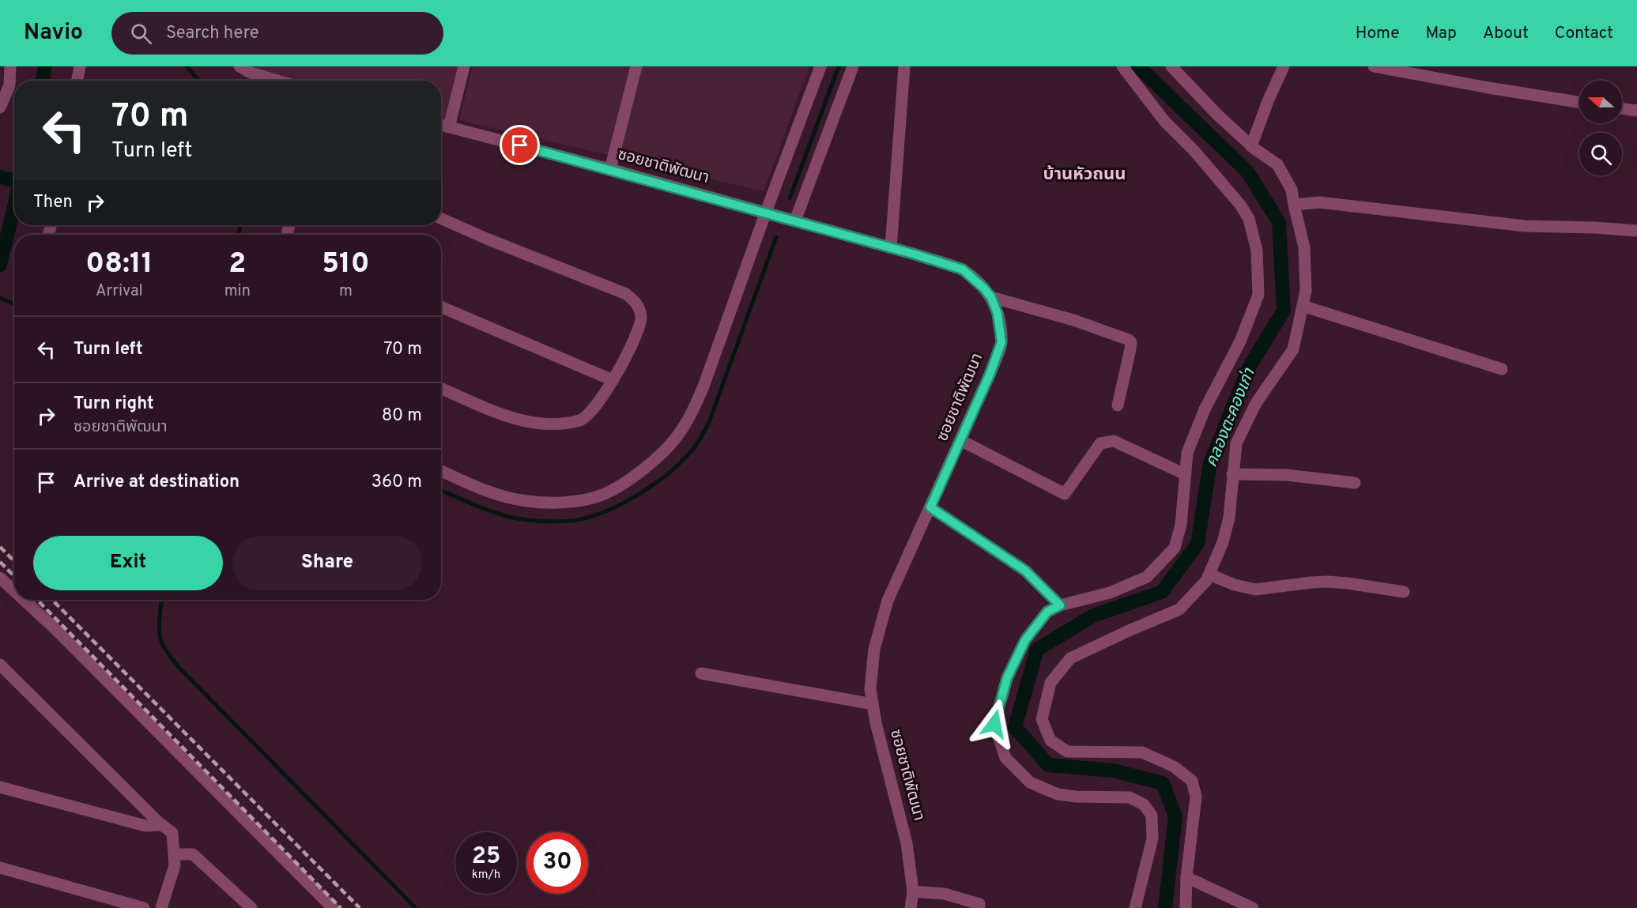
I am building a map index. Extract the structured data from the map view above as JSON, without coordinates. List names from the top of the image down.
{
  "streets": {
    "street": ["ซอยชาติพัฒนา"]
  },
  "districts": ["บ้านหัวถนน"],
  "water": ["คลองตะคองเก่า"],
  "north": "left",
  "page": {
    "header": "Navio",
    "search": "Search here",
    "nav": [
      "Home",
      "Map",
      "About",
      "Contact"
    ],
    "turn": ["70 m", "Turn left"],
    "then": "Then",
    "eta": [
      "08:11",
      "Arrival",
      "2",
      "min",
      "510",
      "m"
    ],
    "list": [
      {
        "name": "Turn left",
        "value": "70 m"
      },
      {
        "name": "Turn right",
        "note": "ซอยชาติพัฒนา",
        "value": "80 m"
      },
      {
        "name": "Arrive at destination",
        "value": "360 m"
      }
    ],
    "buttons": ["Exit", "Share"],
    "speed": "25 km/h",
    "limit": "30"
  }
}
